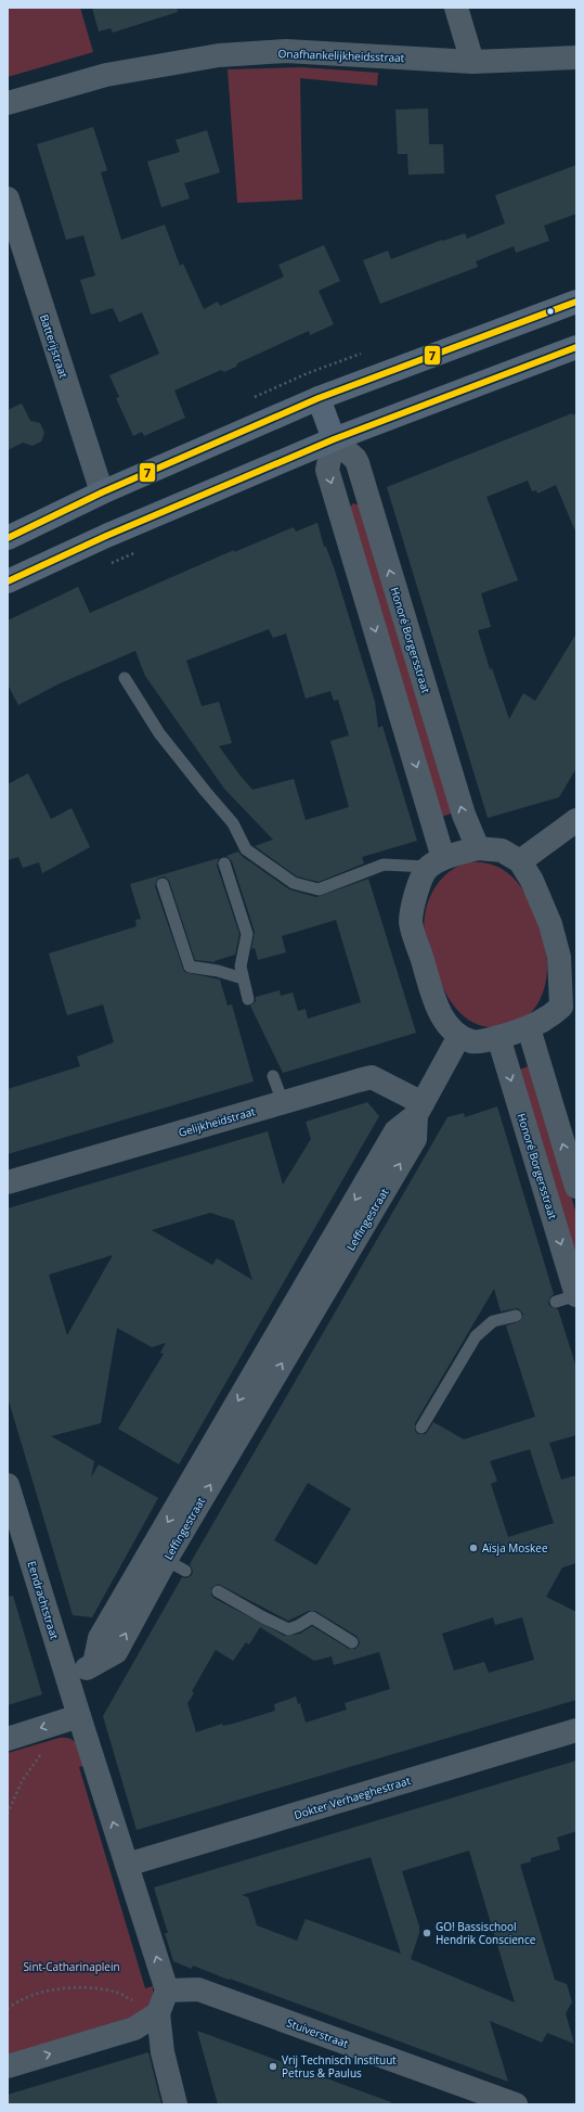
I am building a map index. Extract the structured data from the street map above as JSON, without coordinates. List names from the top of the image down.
{
  "streets": {
    "main road": ["Honoré Borgersstraat"],
    "street": [
      "Onafhankelijkheidsstraat",
      "Batterijstraat",
      "Gelijkheidstraat",
      "Leffingestraat",
      "Eendrachtstraat",
      "Dokter Verhaeghestraat",
      "Stuiverstraat"
    ]
  },
  "crossings": [
    ["Gelijkheidstraat", "Leffingestraat"],
    ["Leffingestraat", "Eendrachtstraat"]
  ],
  "parks": ["Sint-Catharinaplein"],
  "places": ["Aïsja Moskee", "GO! Bassischool Hendrik Conscience", "Vrij Technisch Instituut Petrus & Paulus"],
  "lines": ["transit line 7"]
}
